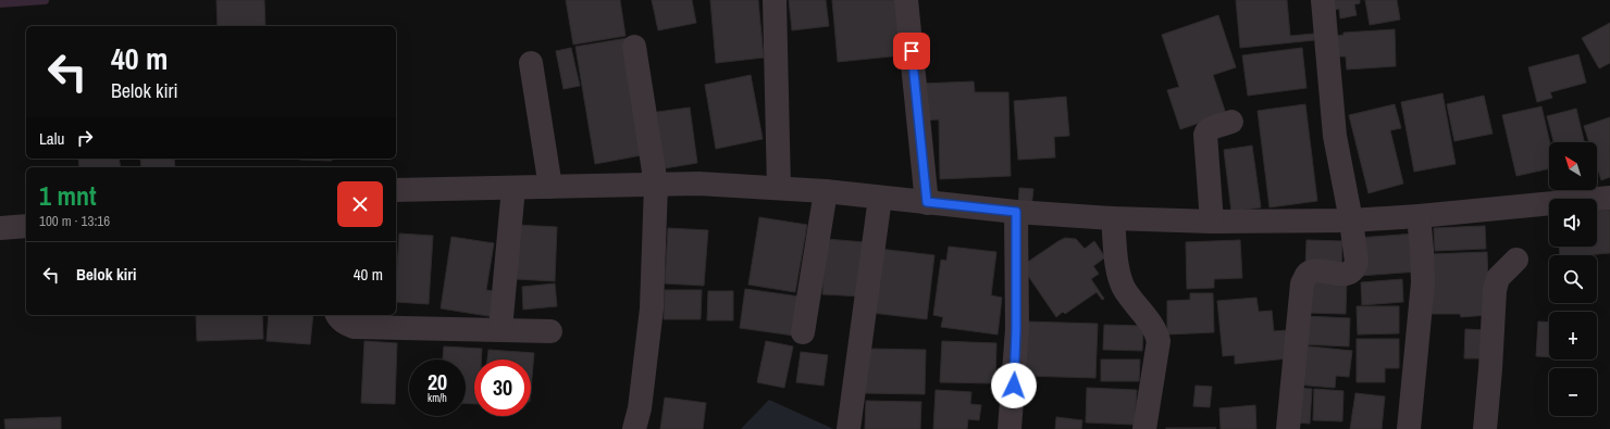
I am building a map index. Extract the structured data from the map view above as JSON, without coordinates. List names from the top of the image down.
{
  "north": "top left",
  "page": {
    "turn": ["40 m", "Belok kiri"],
    "then": "Lalu",
    "map_buttons": ["+", "−"],
    "heading": ["1 mnt", "100 m · 13:16"],
    "list": [
      {
        "name": "Belok kiri",
        "value": "40 m"
      }
    ],
    "speed": "20 km/h",
    "limit": "30"
  }
}
